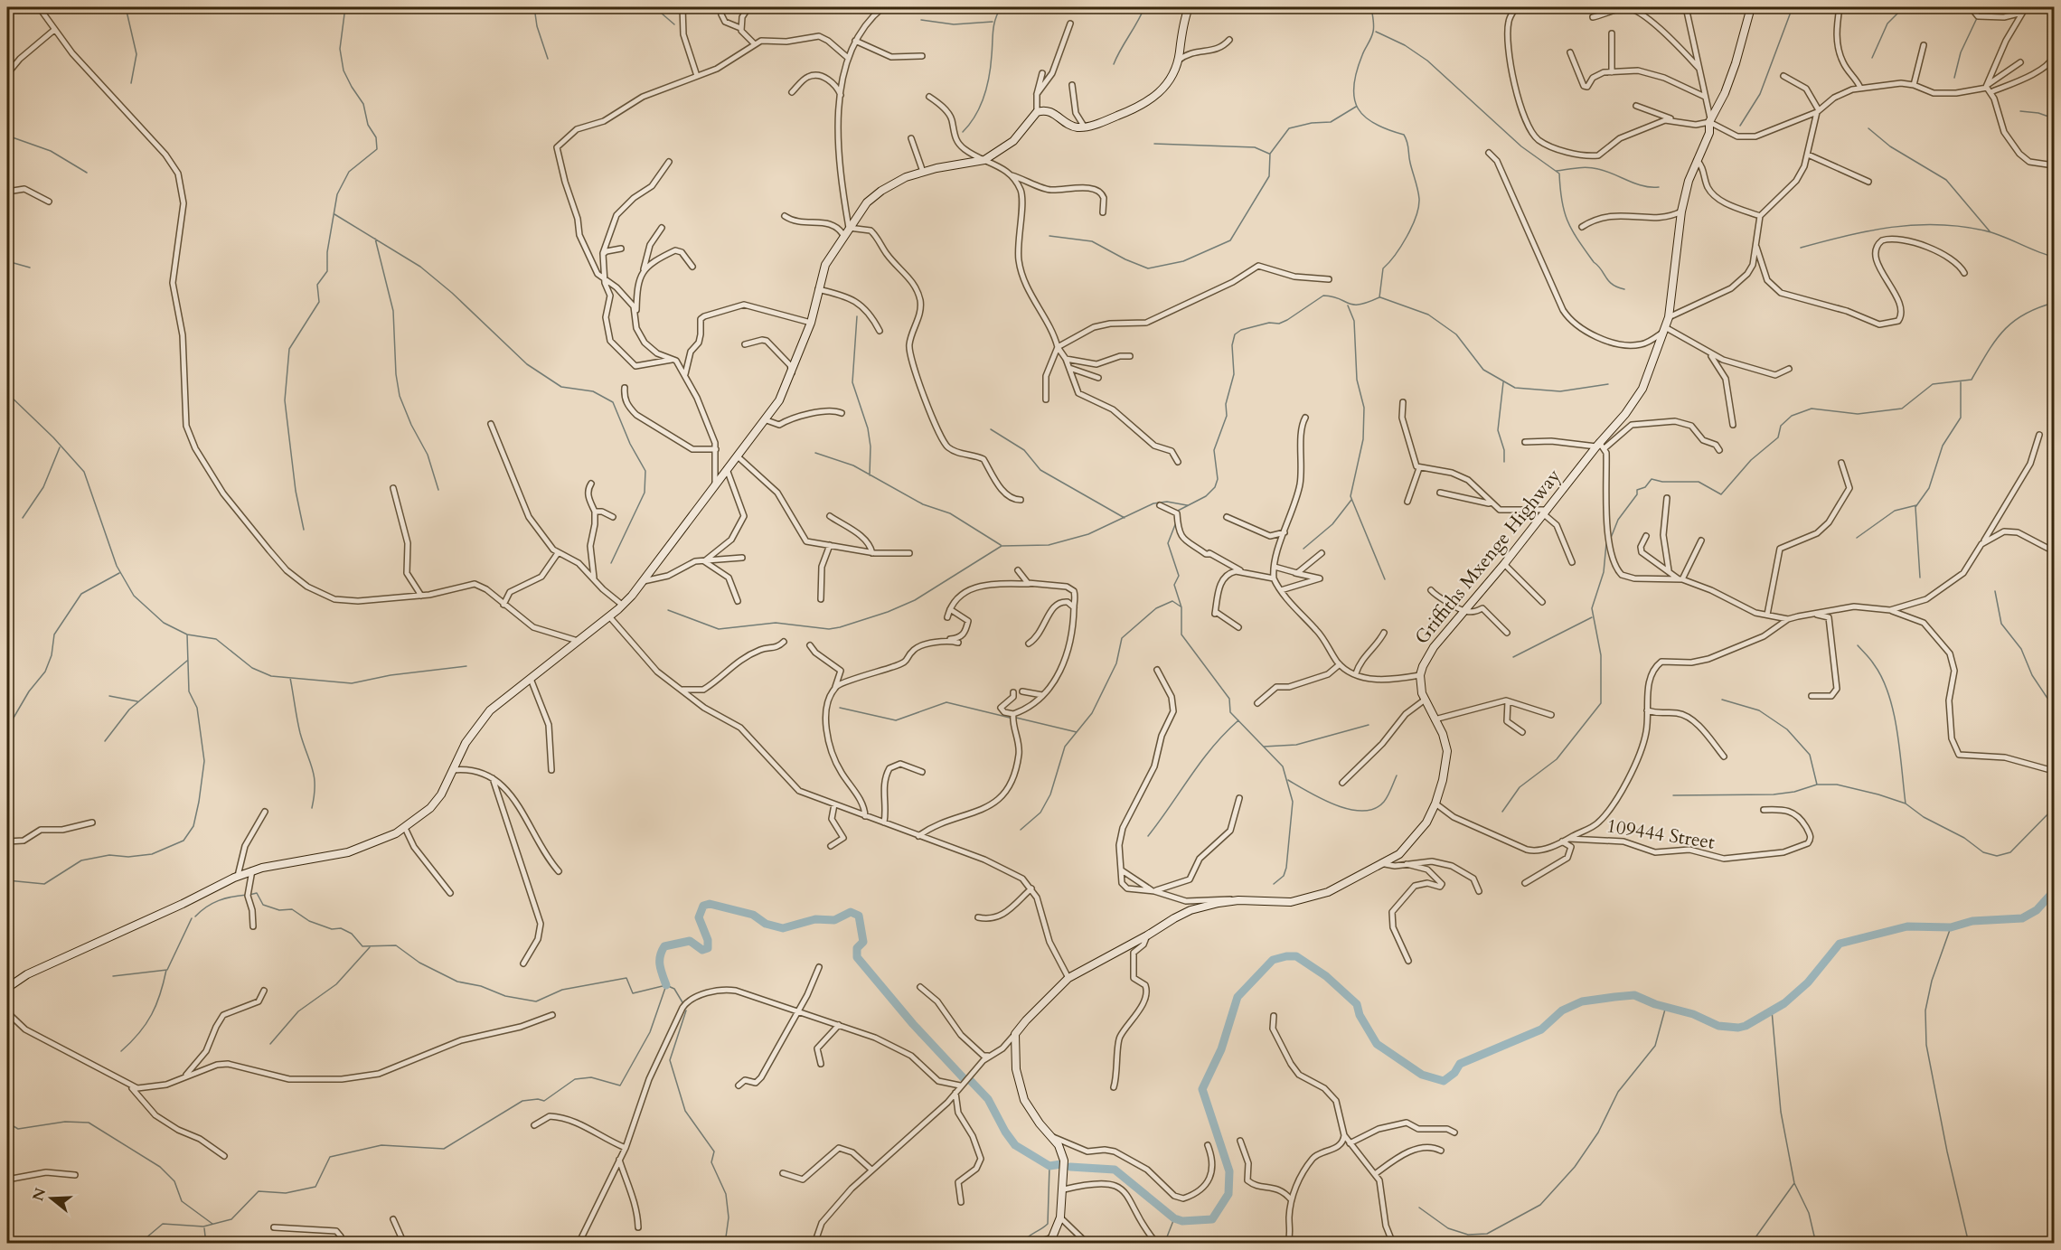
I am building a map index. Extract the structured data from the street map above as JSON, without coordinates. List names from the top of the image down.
{
  "streets": {
    "street": ["Griffiths Mxenge Highway", "109444 Street"]
  },
  "north": "left"
}
